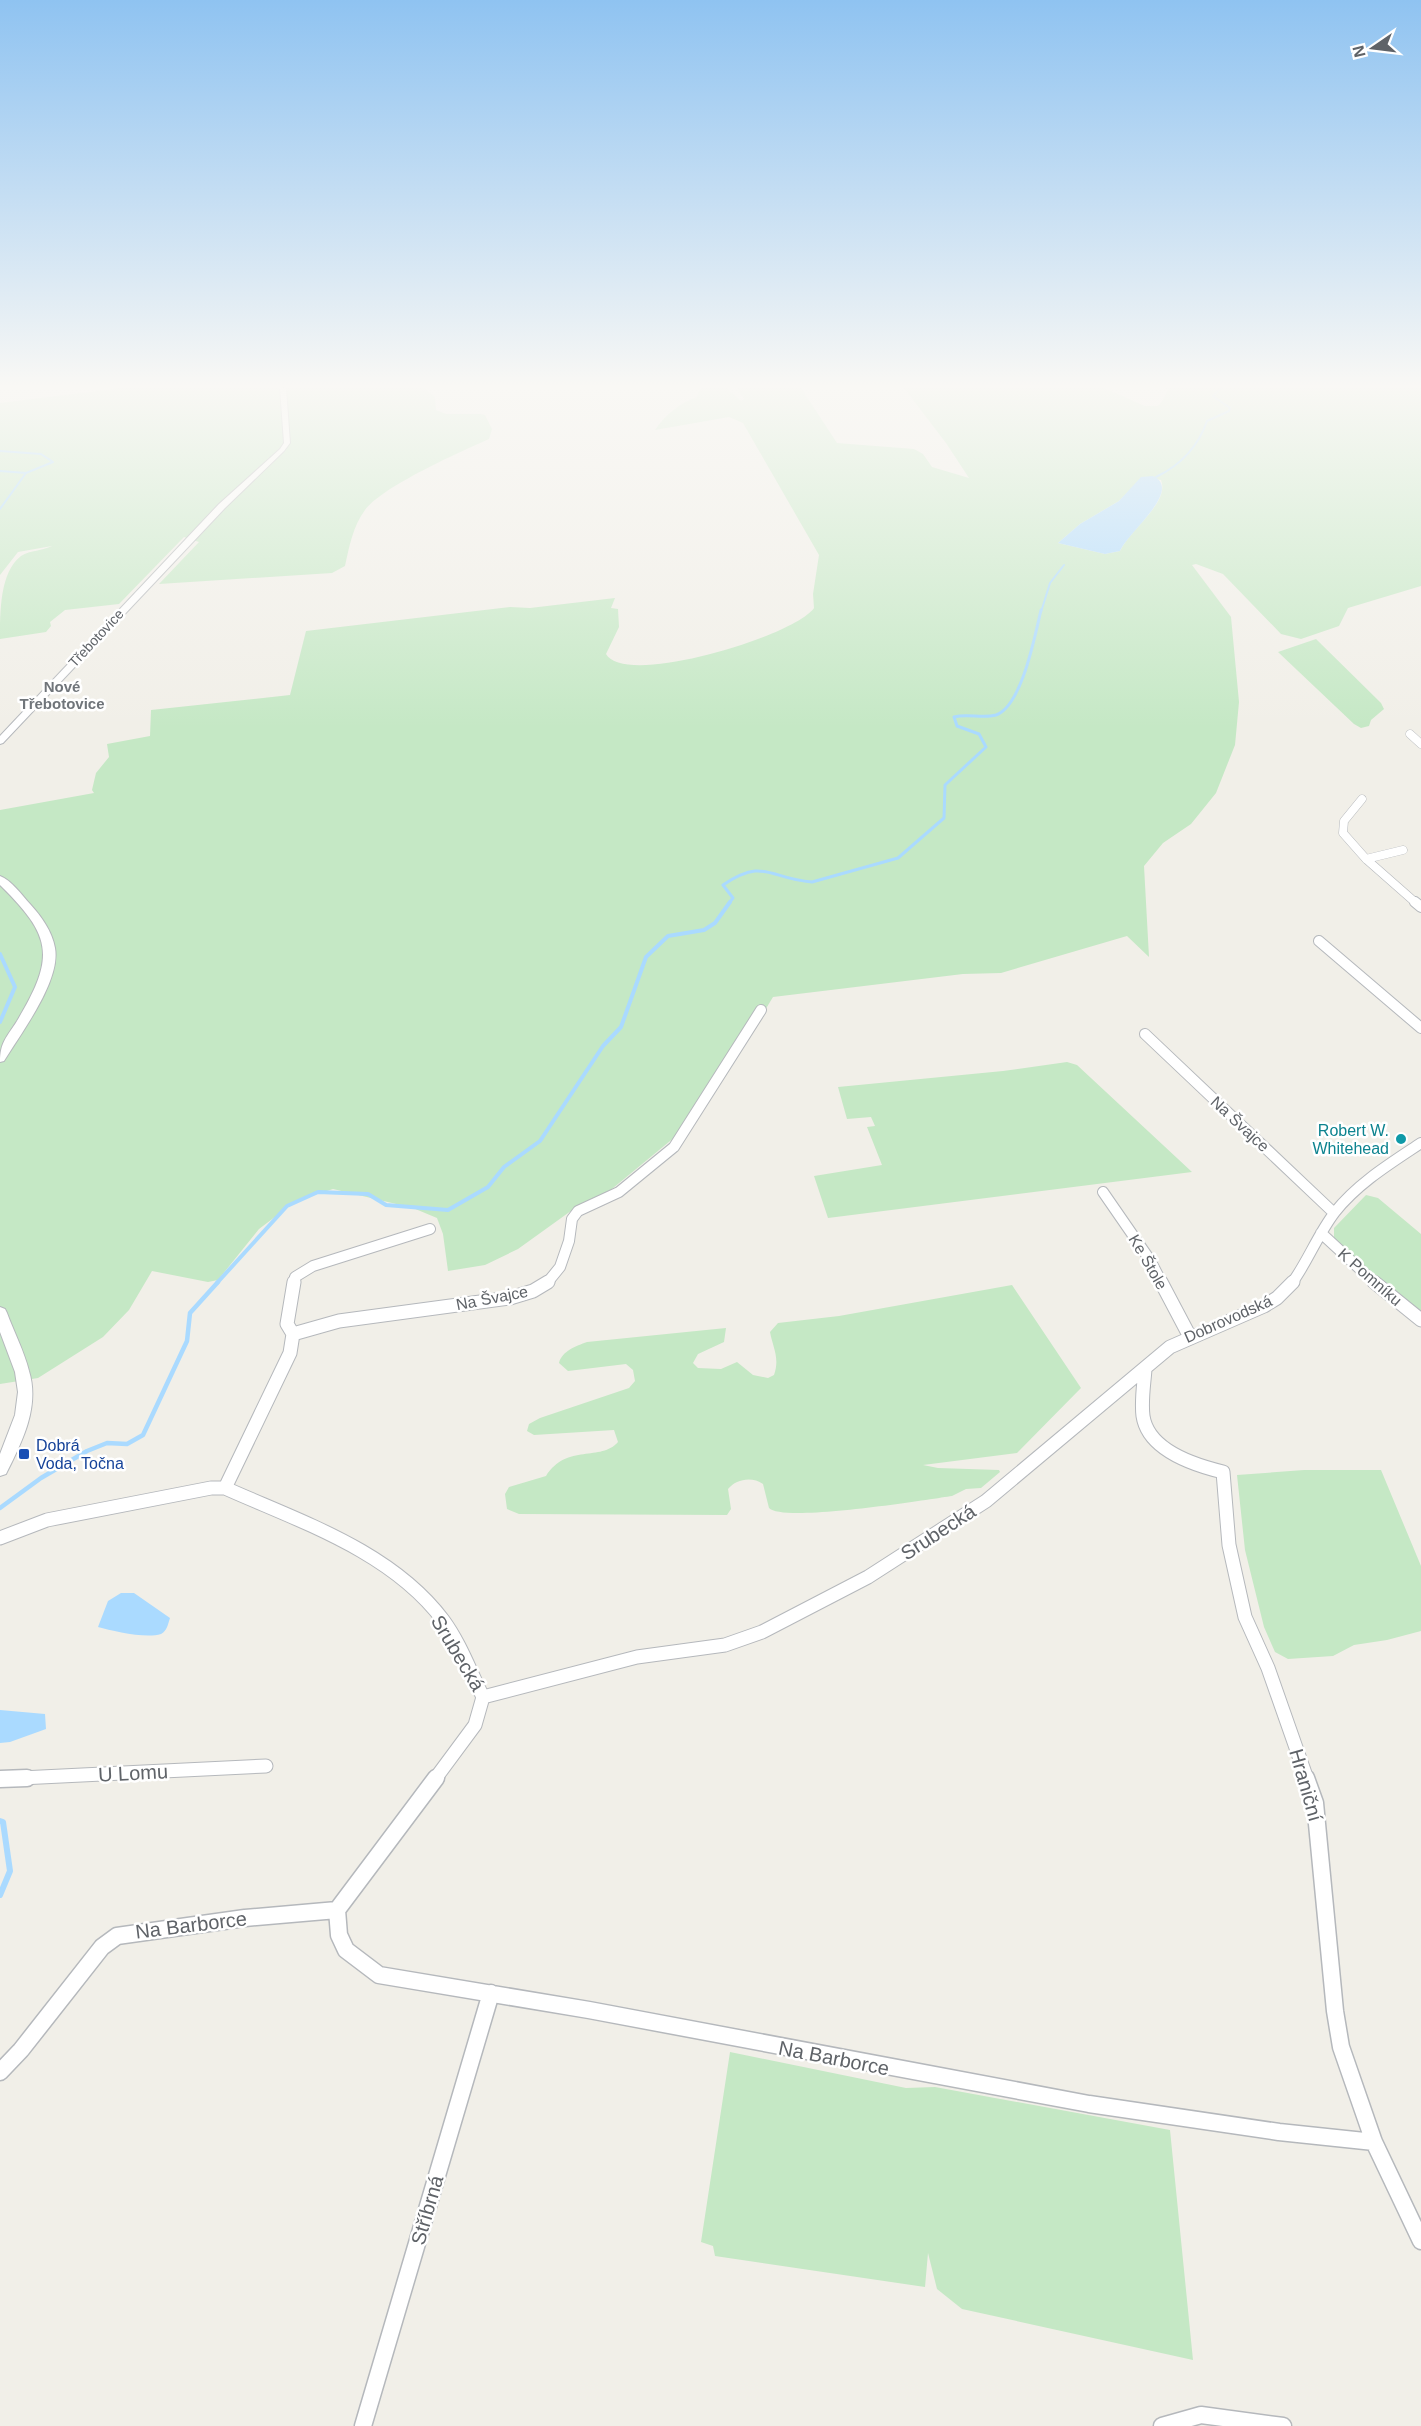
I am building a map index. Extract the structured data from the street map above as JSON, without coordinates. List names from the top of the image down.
{
  "streets": {
    "street": [
      "Třebotovice",
      "Na Švajce",
      "Ke Štole",
      "K Pomníku",
      "Dobrovodská",
      "Srubecká",
      "U Lomu",
      "Hraniční",
      "Na Barborce",
      "Stříbrná"
    ]
  },
  "crossings": [
    ["Na Švajce", "Dobrovodská"],
    ["Ke Štole", "Dobrovodská"],
    ["K Pomníku", "Dobrovodská"],
    ["Dobrovodská", "Srubecká"],
    ["Dobrovodská", "Hraniční"],
    ["Hraniční", "Na Barborce"],
    ["Na Barborce", "Stříbrná"]
  ],
  "districts": ["Nové Třebotovice"],
  "places": {
    "other": ["Robert W. Whitehead"],
    "transit": ["Dobrá Voda, Točna"]
  },
  "north": "left"
}
